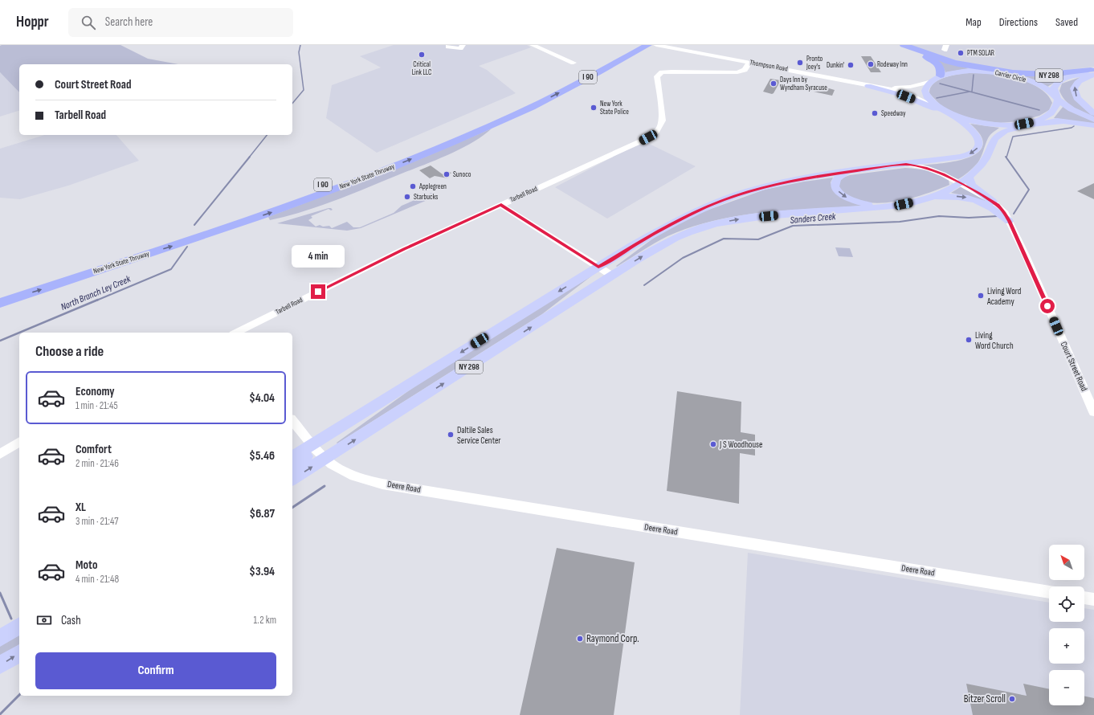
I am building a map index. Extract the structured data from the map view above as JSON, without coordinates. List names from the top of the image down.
{
  "streets": {
    "highway": ["I 90", "New York State Thruway"],
    "main road": ["NY 298", "Carrier Circle"],
    "street": [
      "Thompson Road",
      "Tarbell Road",
      "Court Street Road",
      "Deere Road"
    ]
  },
  "crossings": [
    ["Thompson Road", "NY 298"],
    ["Thompson Road", "Carrier Circle"],
    ["Thompson Road", "Tarbell Road"],
    ["NY 298", "Carrier Circle"],
    ["NY 298", "Court Street Road"],
    ["NY 298", "Deere Road"]
  ],
  "water": ["Sanders Creek", "North Branch Ley Creek"],
  "places": [
    "PTM SOLAR",
    "Critical Link LLC",
    "Pronto Joey's",
    "Rodeway Inn",
    "Dunkin'",
    "Days Inn by Wyndham Syracuse",
    "New York State Police",
    "Speedway",
    "Sunoco",
    "Applegreen",
    "Starbucks",
    "Living Word Academy",
    "Living Word Church",
    "Daltile Sales Service Center",
    "J S Woodhouse",
    "Raymond Corp.",
    "Bitzer Scroll"
  ],
  "north": "top left",
  "page": {
    "header": "Hoppr",
    "search": "Search here",
    "nav": ["Map", "Directions", "Saved"],
    "banner": ["Court Street Road", "Tarbell Road"],
    "bubble": "4 min",
    "heading": "Choose a ride",
    "list": [
      {
        "name": "Economy",
        "note": "1 min · 21:45",
        "value": "$4.04"
      },
      {
        "name": "Comfort",
        "note": "2 min · 21:46",
        "value": "$5.46"
      },
      {
        "name": "XL",
        "note": "3 min · 21:47",
        "value": "$6.87"
      },
      {
        "name": "Moto",
        "note": "4 min · 21:48",
        "value": "$3.94"
      }
    ],
    "map_buttons": ["+", "−"],
    "pay": ["Cash", "1.2 km"],
    "buttons": "Confirm"
  }
}
